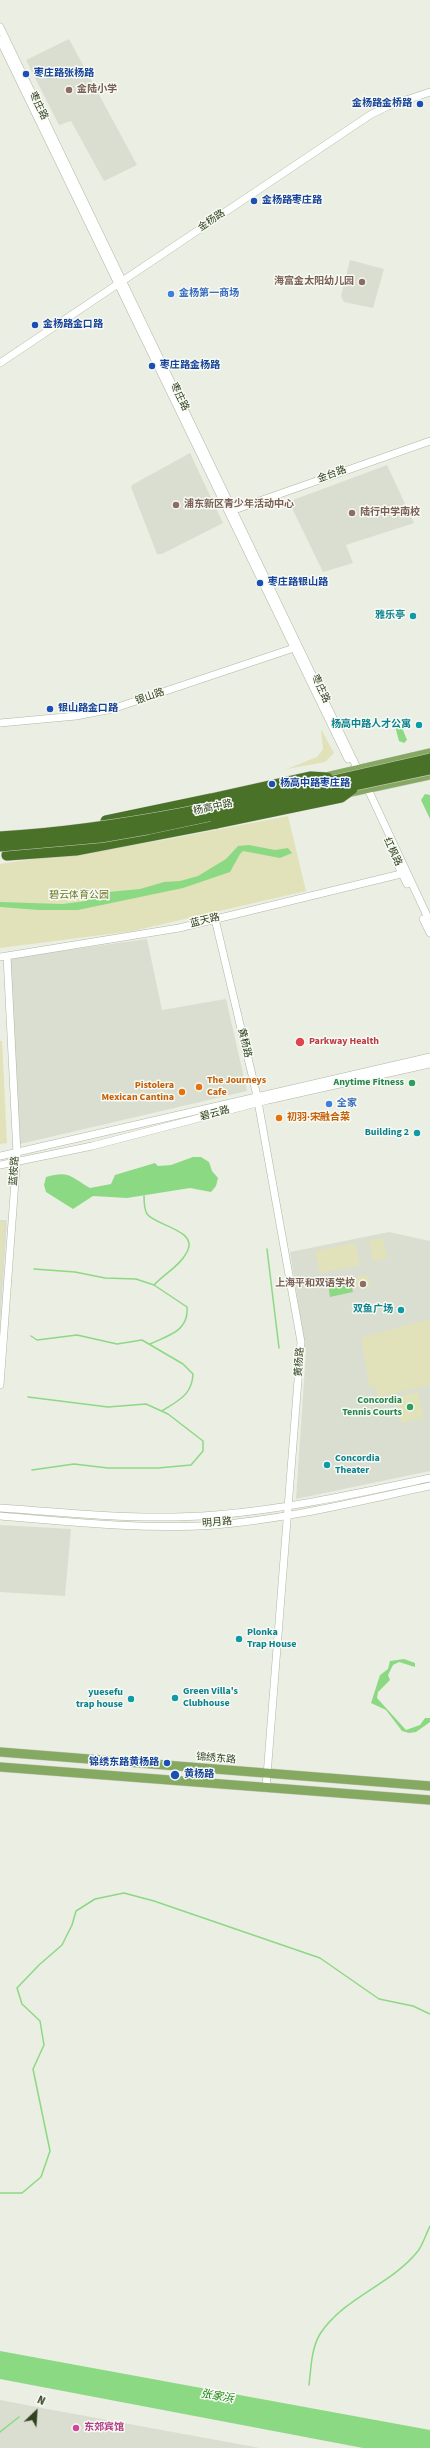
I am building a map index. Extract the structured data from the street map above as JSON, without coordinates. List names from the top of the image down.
{
  "streets": {
    "highway": ["杨高中路"],
    "main road": ["锦绣东路"],
    "street": [
      "枣庄路",
      "金杨路",
      "金台路",
      "银山路",
      "红枫路",
      "蓝天路",
      "黄杨路",
      "碧云路",
      "蓝桉路",
      "明月路"
    ]
  },
  "crossings": [
    ["枣庄路", "金杨路"],
    ["枣庄路", "金台路"],
    ["枣庄路", "银山路"],
    ["枣庄路", "杨高中路"],
    ["枣庄路", "红枫路"],
    ["杨高中路", "红枫路"],
    ["红枫路", "蓝天路"],
    ["蓝天路", "黄杨路"],
    ["蓝天路", "蓝桉路"],
    ["黄杨路", "碧云路"],
    ["黄杨路", "明月路"],
    ["黄杨路", "锦绣东路"],
    ["碧云路", "蓝桉路"]
  ],
  "water": ["张家浜"],
  "parks": ["碧云体育公园"],
  "places": [
    "枣庄路张杨路",
    "金陆小学",
    "金杨路金桥路",
    "金杨路枣庄路",
    "海富金太阳幼儿园",
    "金杨第一商场",
    "金杨路金口路",
    "枣庄路金杨路",
    "浦东新区青少年活动中心",
    "陆行中学南校",
    "枣庄路银山路",
    "雅乐亭",
    "银山路金口路",
    "杨高中路人才公寓",
    "杨高中路枣庄路",
    "Parkway Health",
    "Anytime Fitness",
    "The Journeys Cafe",
    "Pistolera Mexican Cantina",
    "全家",
    "初羽·宋融合菜",
    "Building 2",
    "上海平和双语学校",
    "双鱼广场",
    "Concordia Tennis Courts",
    "Concordia Theater",
    "Plonka Trap House",
    "Green Villa's Clubhouse",
    "yuesefu trap house",
    "锦绣东路黄杨路",
    "黄杨路",
    "东郊宾馆"
  ],
  "north": "top right"
}
